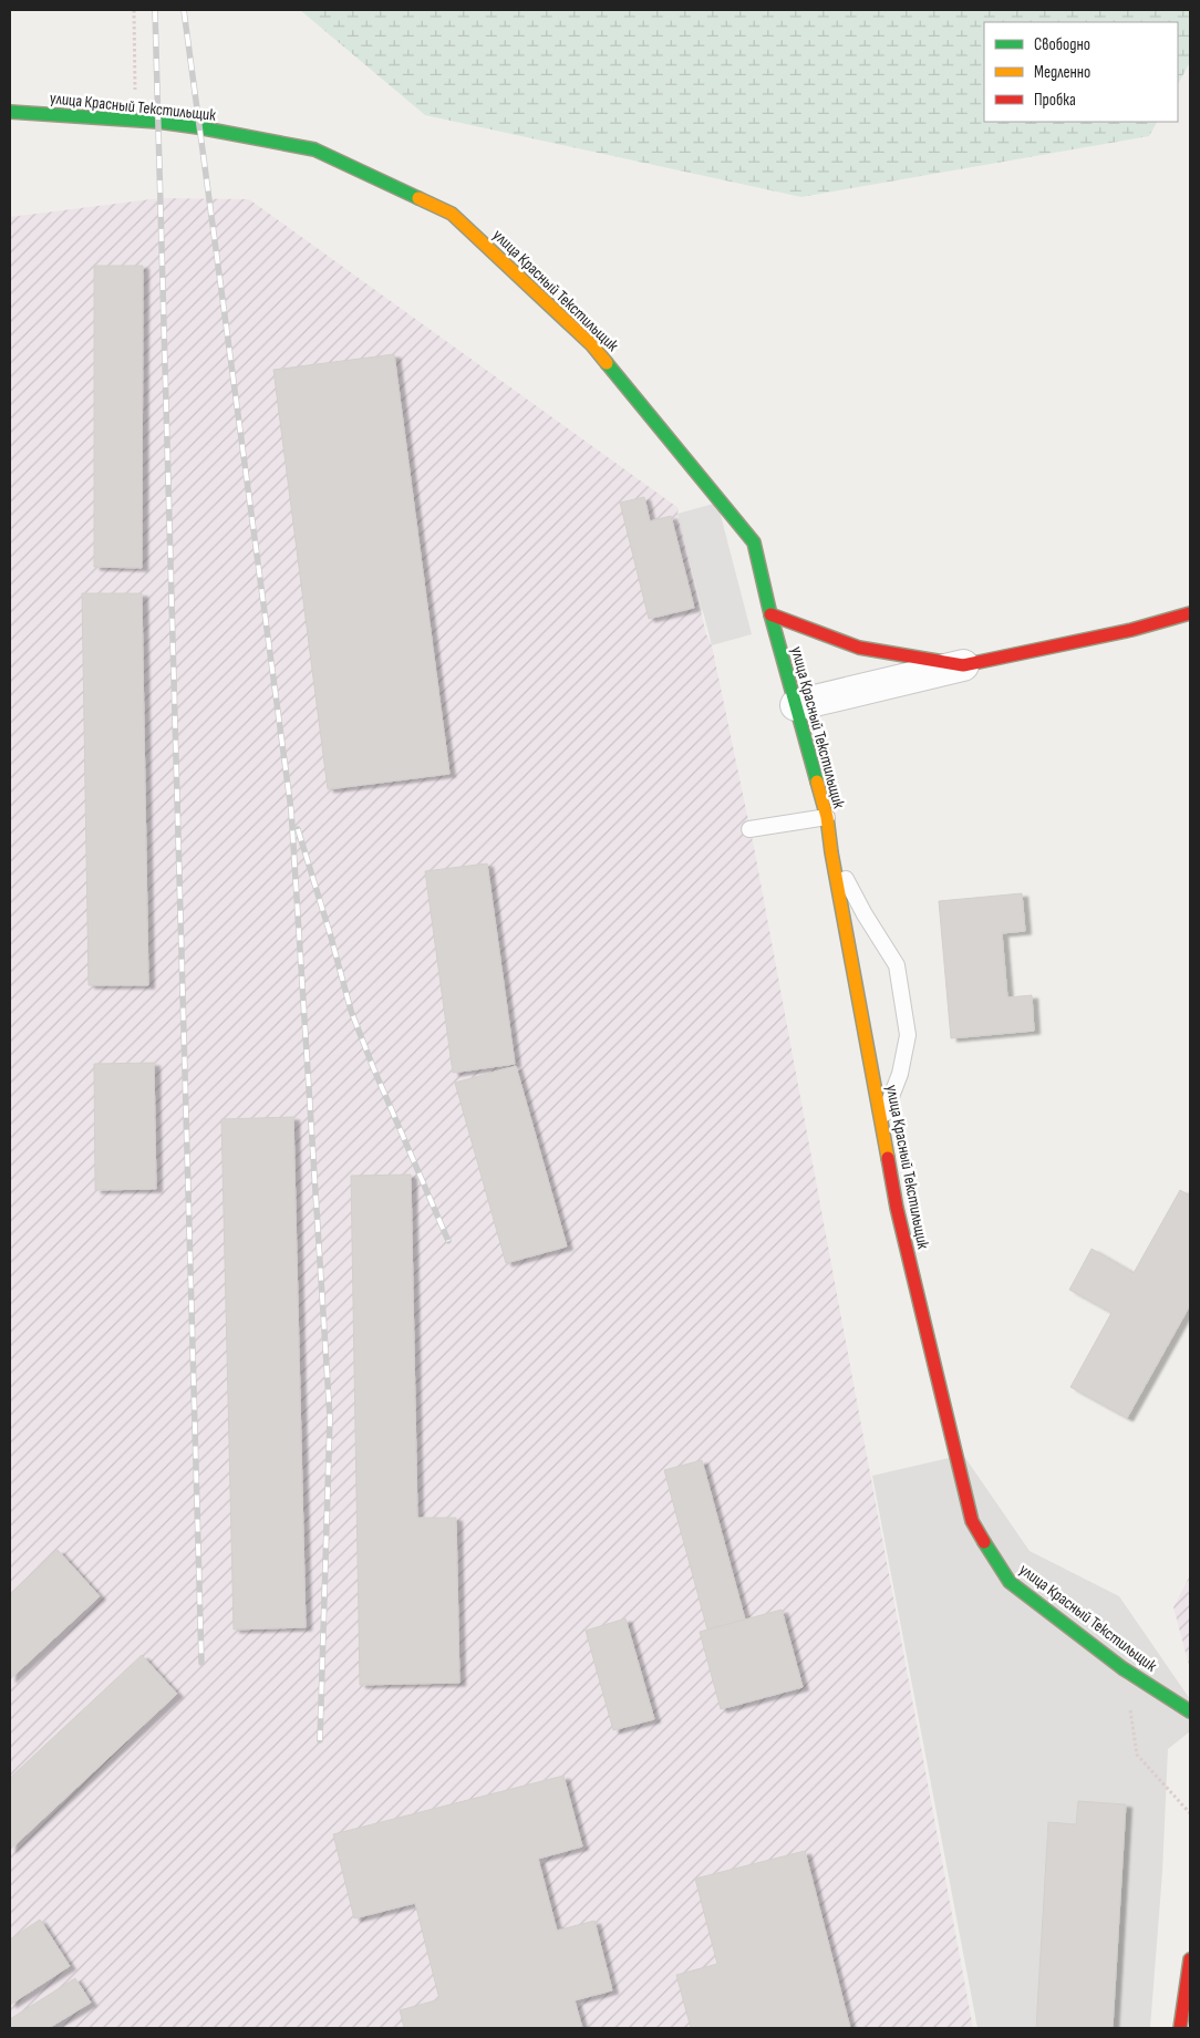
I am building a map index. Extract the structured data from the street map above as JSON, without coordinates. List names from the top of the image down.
{
  "streets": {
    "street": ["улица Красный Текстильщик"]
  },
  "legend": ["Свободно", "Медленно", "Пробка"]
}
